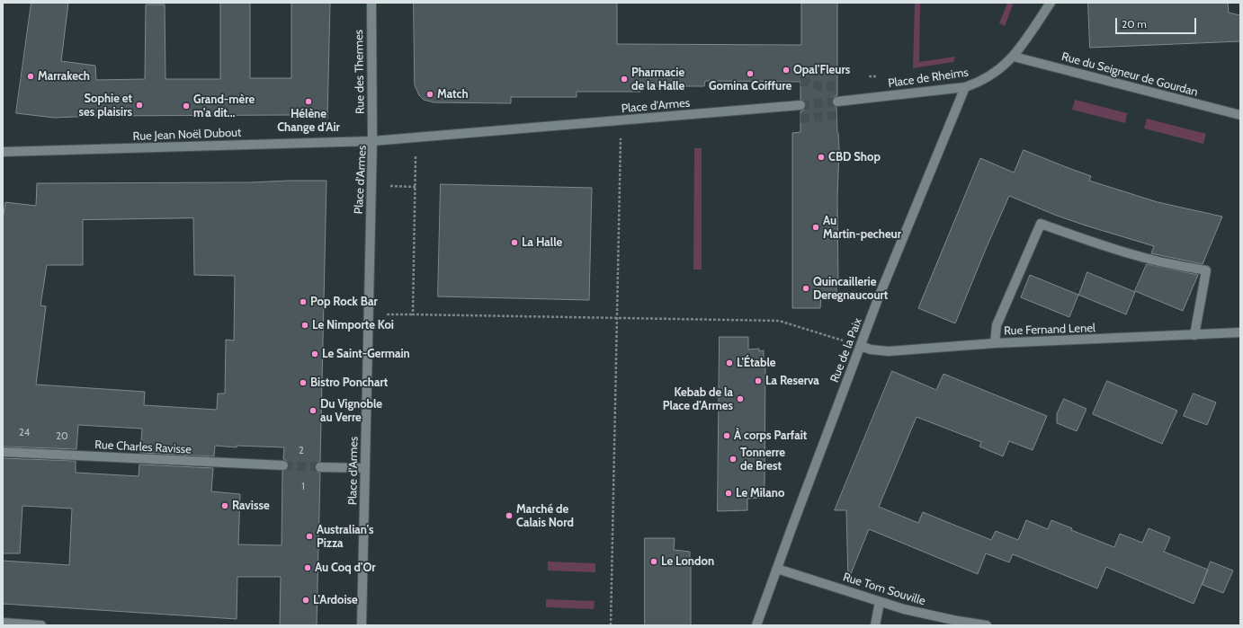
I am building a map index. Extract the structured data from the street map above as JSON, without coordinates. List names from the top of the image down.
{
  "streets": {
    "street": [
      "Rue des Thermes",
      "Rue du Seigneur de Gourdan",
      "Place de Rheims",
      "Place d'Armes",
      "Rue Jean Noël Dubout",
      "Rue Fernand Lenel",
      "Rue de la Paix",
      "Rue Charles Ravisse",
      "Rue Tom Souville"
    ]
  },
  "crossings": [
    ["Rue des Thermes", "Place d'Armes"],
    ["Rue des Thermes", "Rue Jean Noël Dubout"],
    ["Rue du Seigneur de Gourdan", "Place de Rheims"],
    ["Place de Rheims", "Rue de la Paix"],
    ["Place d'Armes", "Rue Jean Noël Dubout"],
    ["Rue Fernand Lenel", "Rue de la Paix"],
    ["Rue de la Paix", "Rue Tom Souville"]
  ],
  "places": [
    "Opal'Fleurs",
    "Gomina Coiffure",
    "Marrakech",
    "Pharmacie de la Halle",
    "Match",
    "Hélène Change d'Air",
    "Sophie et ses plaisirs",
    "Grand-mère m'a dit...",
    "CBD Shop",
    "Au Martin-pecheur",
    "La Halle",
    "Quincaillerie Deregnaucourt",
    "Pop Rock Bar",
    "Le Nimporte Koi",
    "Le Saint-Germain",
    "L'Étable",
    "La Reserva",
    "Bistro Ponchart",
    "Kebab de la Place d'Armes",
    "Du Vignoble au Verre",
    "À corps Parfait",
    "Tonnerre de Brest",
    "Le Milano",
    "Ravisse",
    "Marché de Calais Nord",
    "Australian's Pizza",
    "Le London",
    "Au Coq d'Or",
    "L'Ardoise"
  ],
  "house_numbers": [
    "24",
    "20",
    "2",
    "1"
  ],
  "scale_bar": "20 m"
}
